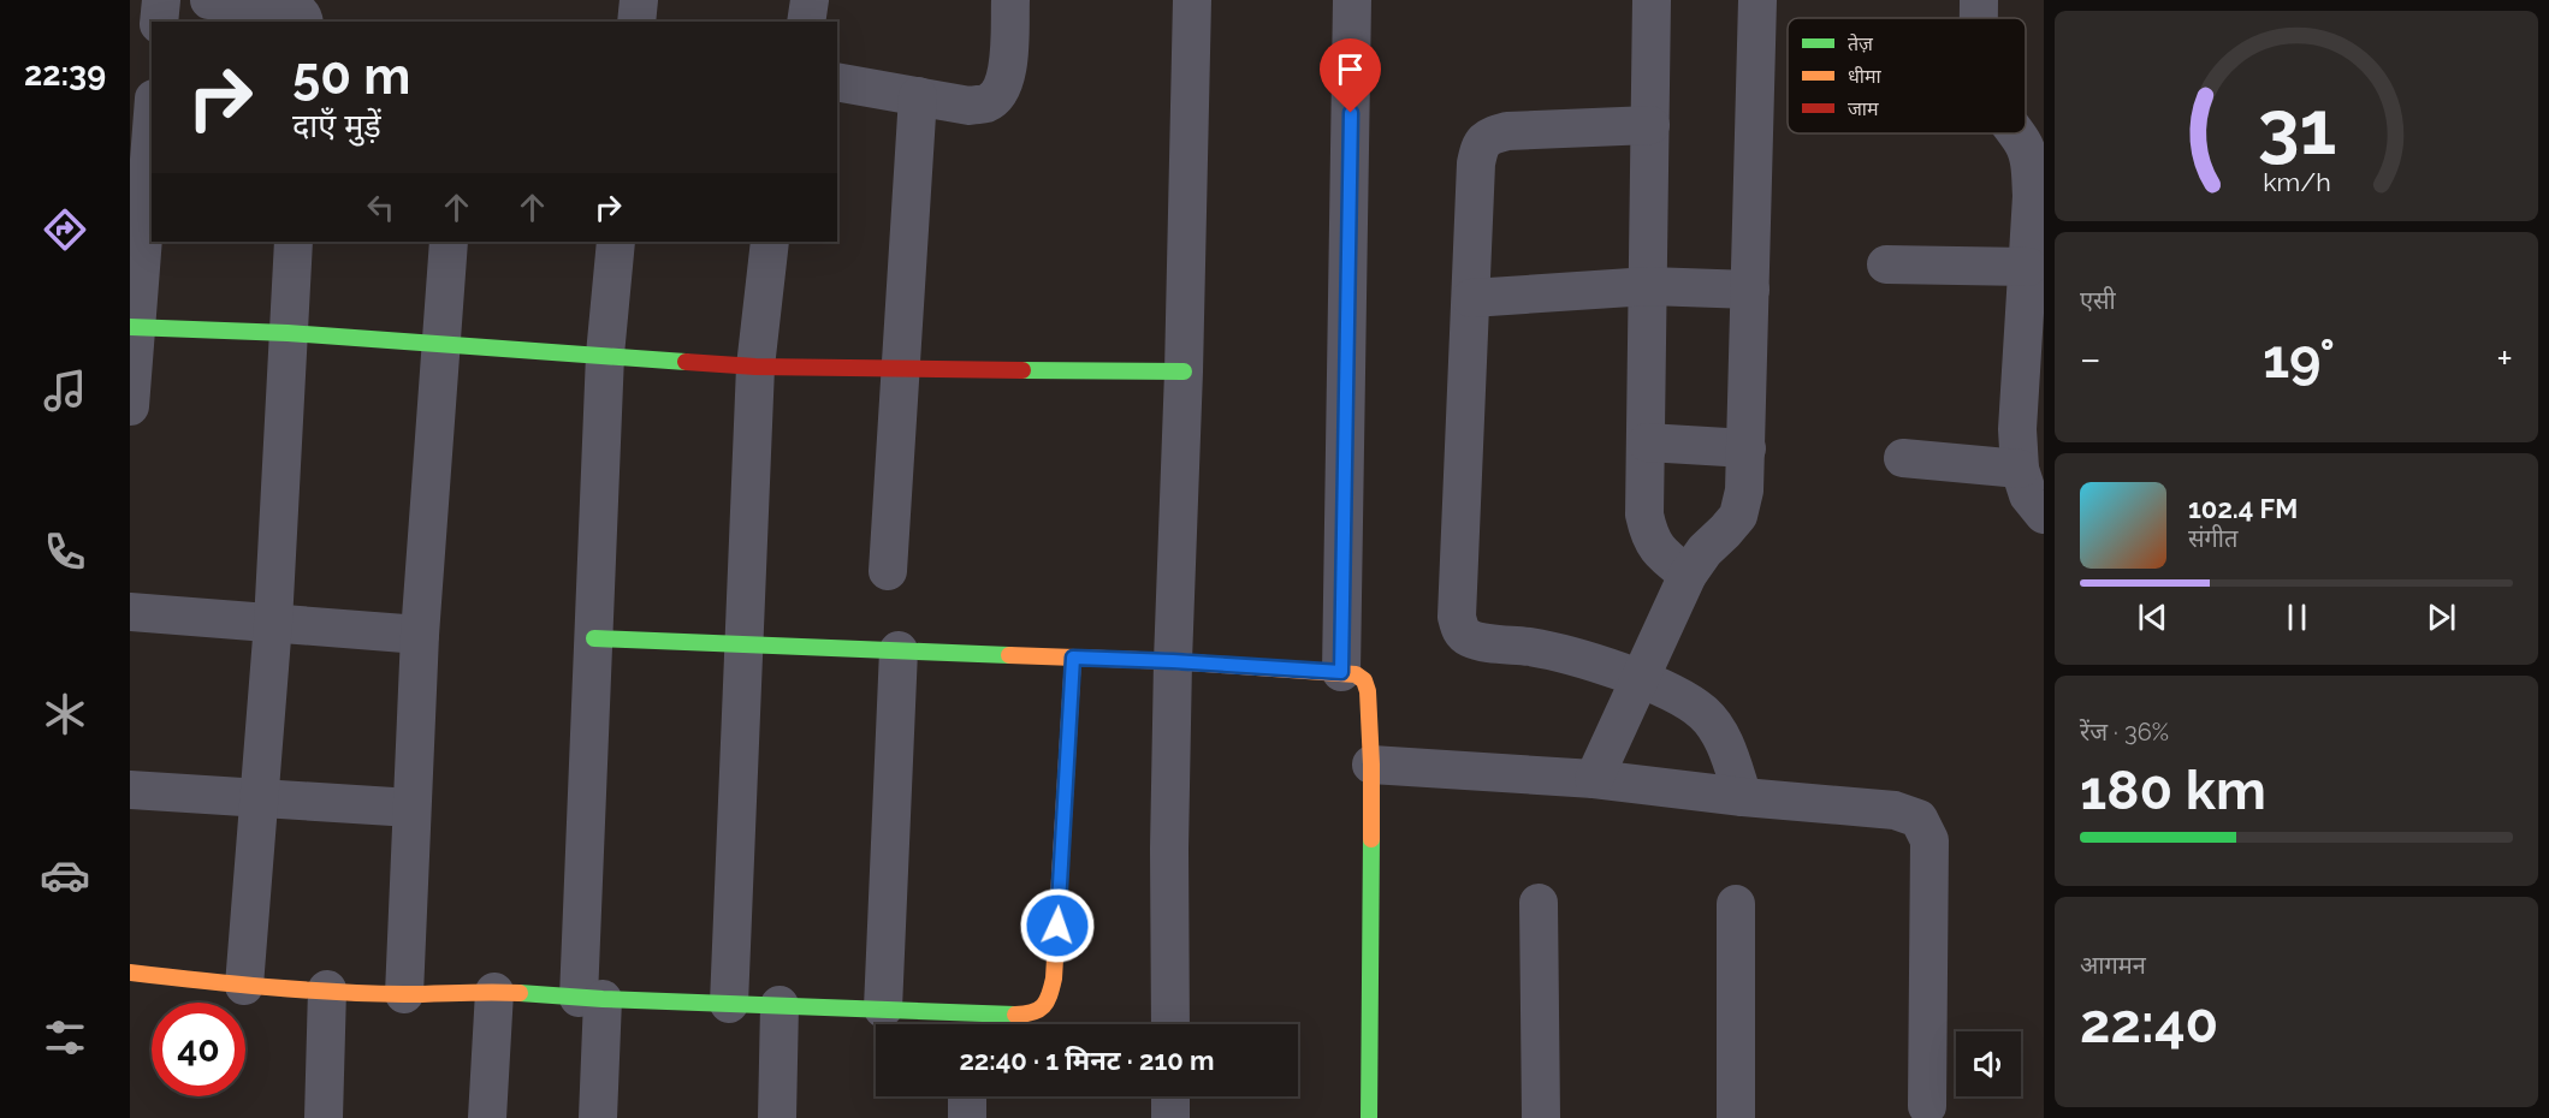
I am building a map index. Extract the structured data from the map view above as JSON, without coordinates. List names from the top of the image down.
{
  "legend": ["तेज़", "धीमा", "जाम"],
  "page": {
    "tabs": "22:39",
    "turn": ["50 m", "दाएँ मुड़ें"],
    "tile": [
      "एसी",
      ["रेंज · 36%", "180 km"],
      ["आगमन", "22:40"]
    ],
    "heat": ["−", "19°", "+"],
    "song": ["102.4 FM", "संगीत"],
    "limit": "40",
    "trip": "22:40 · 1 मिनट · 210 m",
    "gauge": ["31", "km/h"]
  }
}
